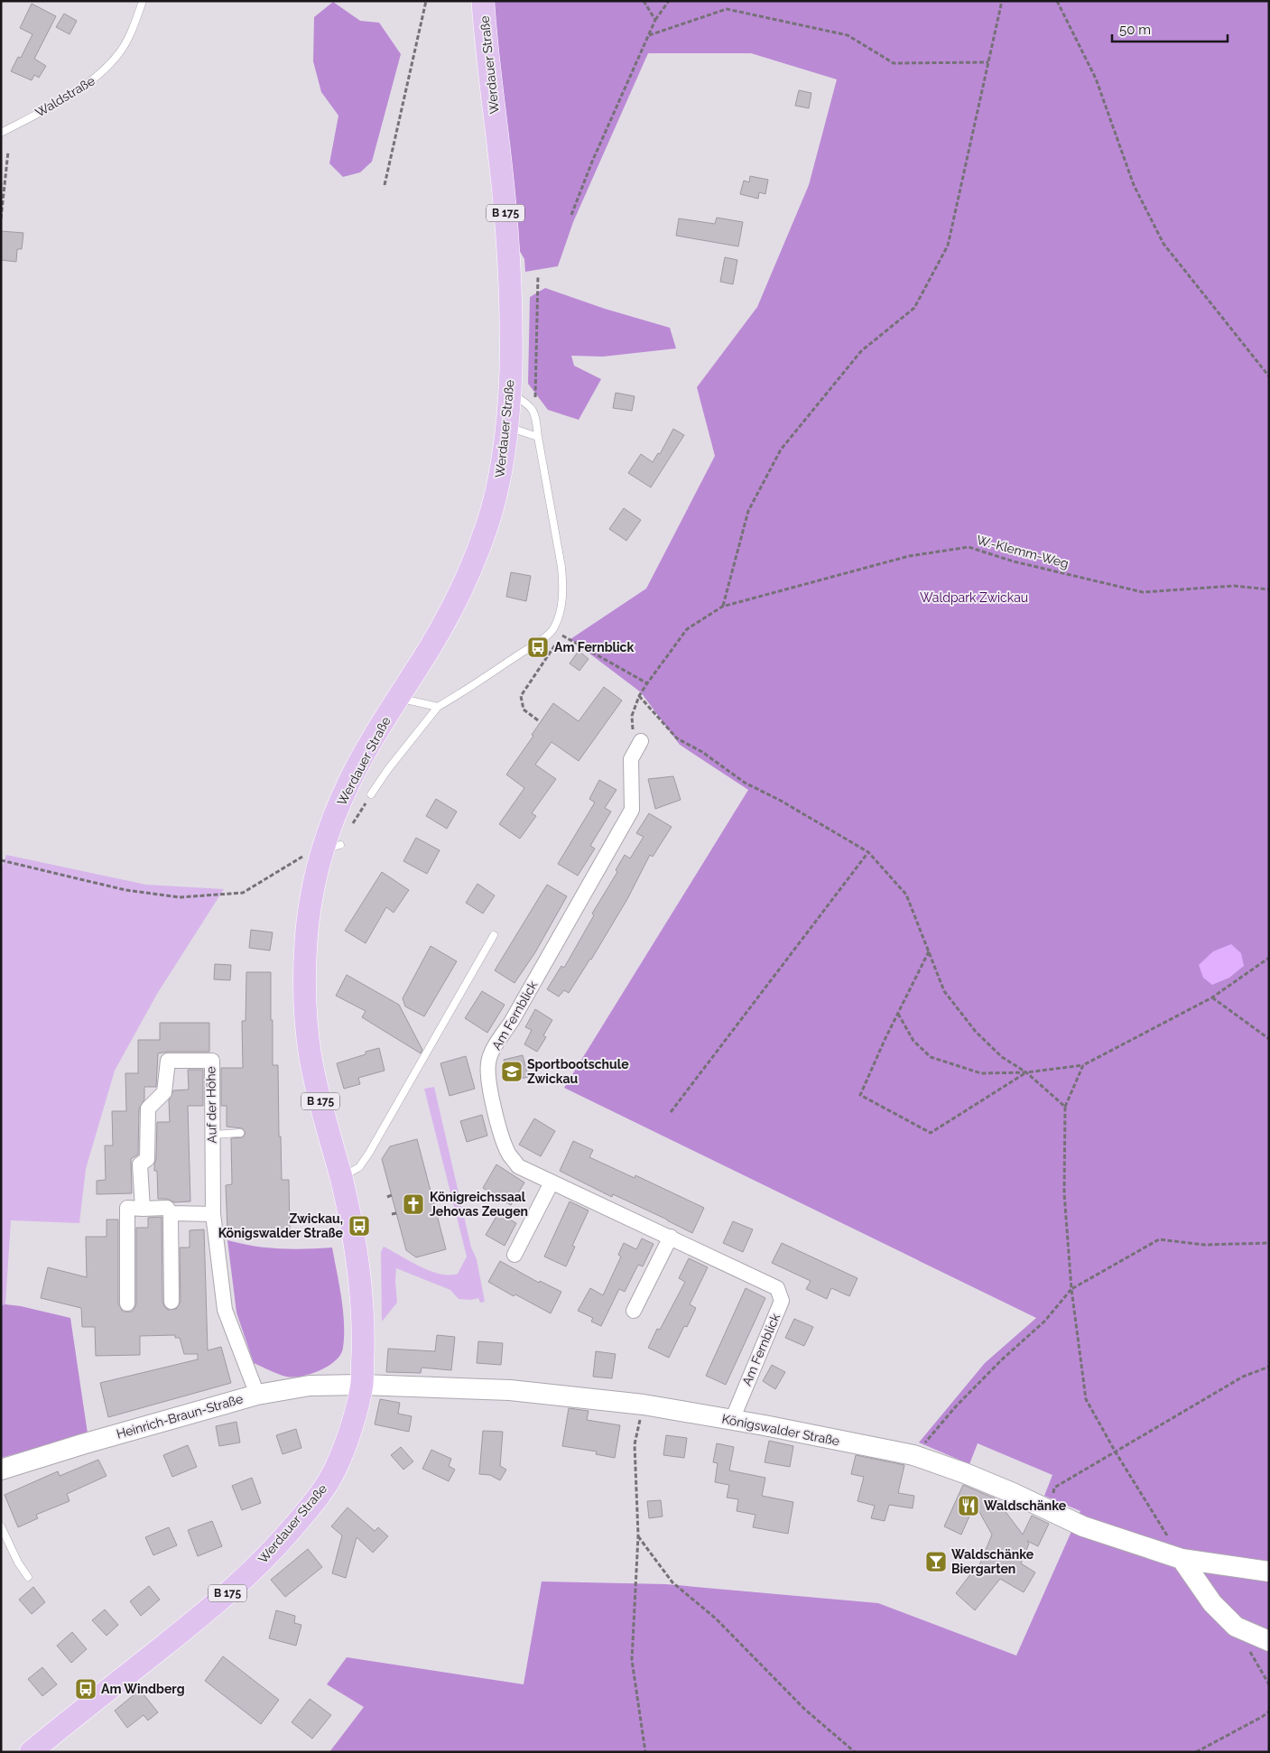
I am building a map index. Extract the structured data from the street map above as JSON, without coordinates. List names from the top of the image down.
{
  "streets": {
    "main road": ["Werdauer Straße", "B 175"],
    "street": [
      "Am Fernblick",
      "Auf der Höhe",
      "Heinrich-Braun-Straße",
      "Königswalder Straße"
    ],
    "lane": ["Waldstraße"],
    "path": ["W.-Klemm-Weg"]
  },
  "crossings": [
    ["Werdauer Straße", "Heinrich-Braun-Straße"],
    ["Werdauer Straße", "Königswalder Straße"],
    ["W.-Klemm-Weg", "Am Fernblick"],
    ["Am Fernblick", "Königswalder Straße"],
    ["Auf der Höhe", "Heinrich-Braun-Straße"],
    ["Heinrich-Braun-Straße", "Königswalder Straße"]
  ],
  "parks": ["Waldpark Zwickau"],
  "places": {
    "bus stop": ["Am Fernblick", "Zwickau, Königswalder Straße", "Am Windberg"],
    "school or university": ["Sportbootschule Zwickau"],
    "church": ["Königreichssaal Jehovas Zeugen"],
    "restaurant": ["Waldschänke"],
    "bar": ["Waldschänke Biergarten"]
  },
  "scale_bar": "50 m"
}
